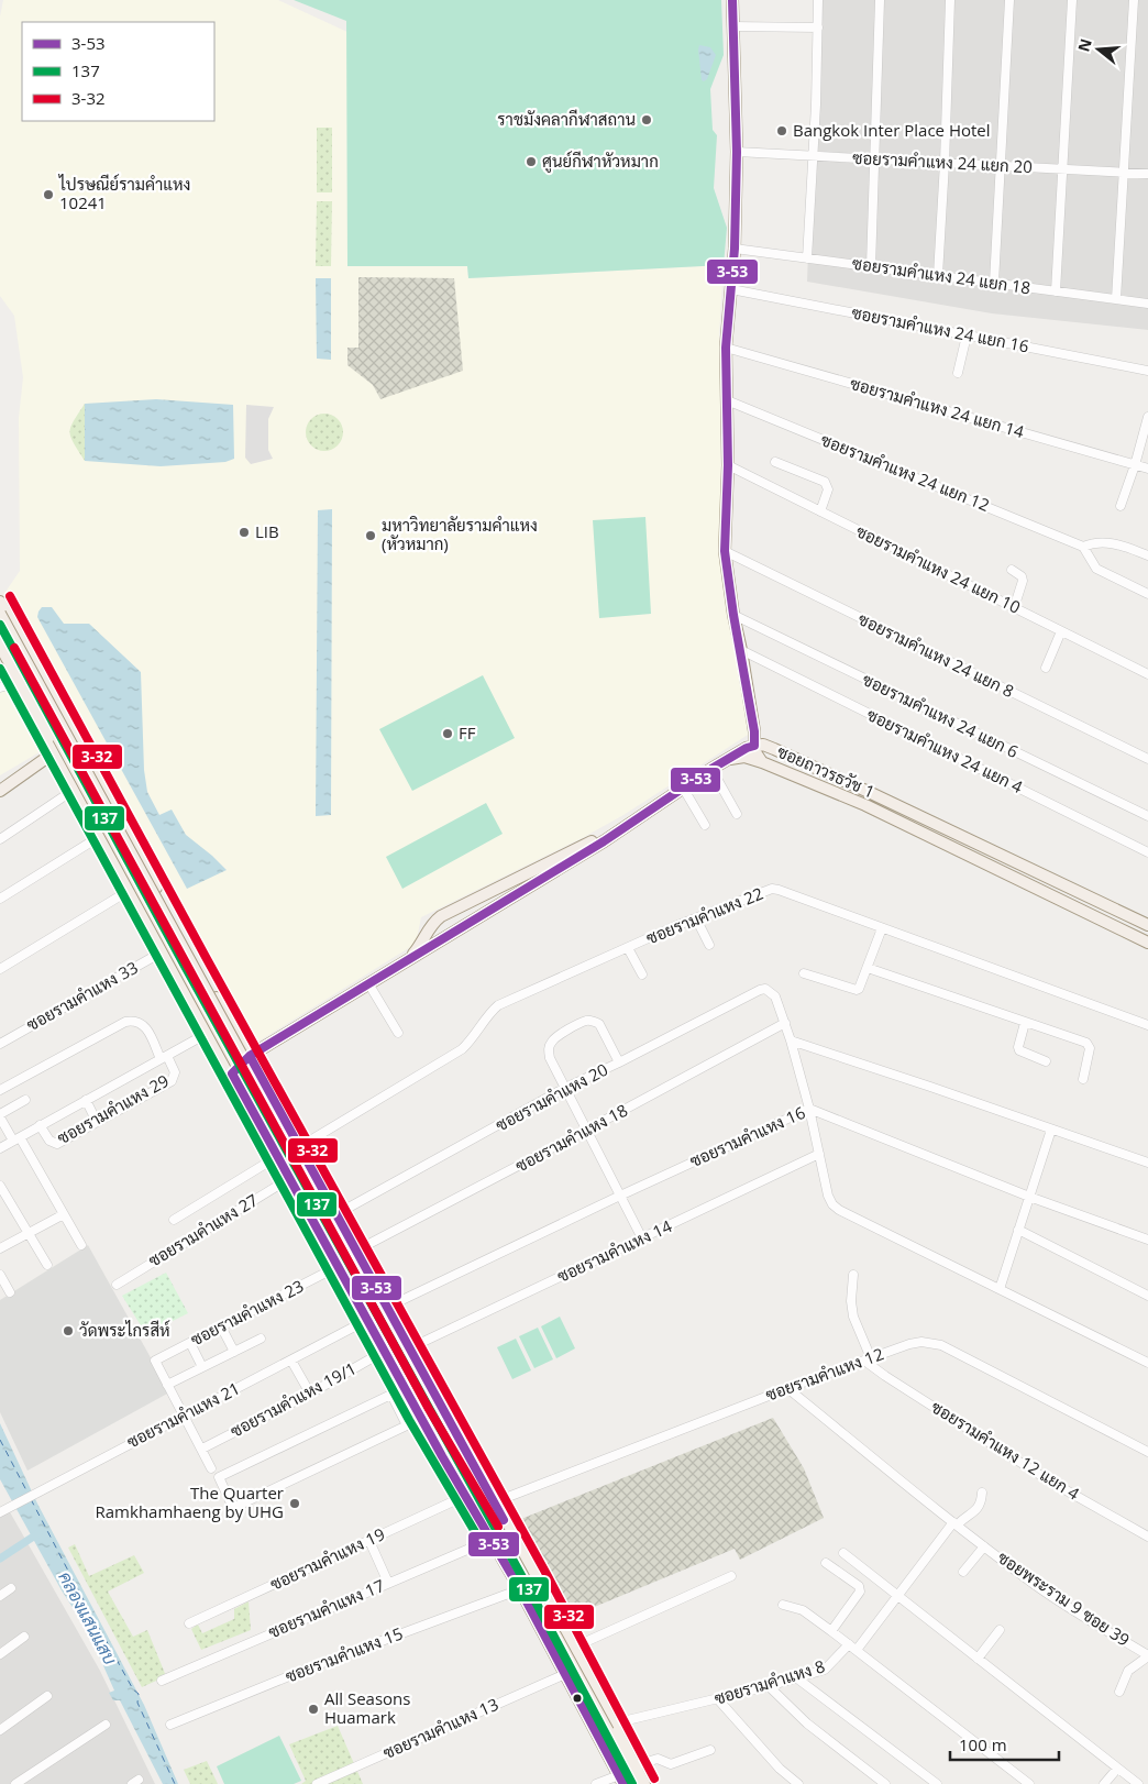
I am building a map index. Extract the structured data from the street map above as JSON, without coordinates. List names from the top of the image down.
{
  "streets": {
    "main road": ["ซอยถาวรธวัช 1"],
    "street": [
      "ซอยรามคำแหง 24 แยก 20",
      "ซอยรามคำแหง 24 แยก 18",
      "ซอยรามคำแหง 24 แยก 16",
      "ซอยรามคำแหง 24 แยก 14",
      "ซอยรามคำแหง 24 แยก 12",
      "ซอยรามคำแหง 24 แยก 10",
      "ซอยรามคำแหง 24 แยก 8",
      "ซอยรามคำแหง 24 แยก 6",
      "ซอยรามคำแหง 24 แยก 4",
      "ซอยรามคำแหง 22",
      "ซอยรามคำแหง 33",
      "ซอยรามคำแหง 20",
      "ซอยรามคำแหง 29",
      "ซอยรามคำแหง 16",
      "ซอยรามคำแหง 18",
      "ซอยรามคำแหง 27",
      "ซอยรามคำแหง 14",
      "ซอยรามคำแหง 23",
      "ซอยรามคำแหง 12",
      "ซอยรามคำแหง 19/1",
      "ซอยรามคำแหง 21",
      "ซอยรามคำแหง 12 แยก 4",
      "ซอยรามคำแหง 19",
      "ซอยพระราม 9 ซอย 39",
      "ซอยรามคำแหง 17",
      "ซอยรามคำแหง 15",
      "ซอยรามคำแหง 8",
      "ซอยรามคำแหง 13"
    ]
  },
  "crossings": [
    ["ซอยรามคำแหง 20", "ซอยรามคำแหง 18"],
    ["ซอยรามคำแหง 12", "ซอยรามคำแหง 12 แยก 4"],
    ["ซอยรามคำแหง 12", "ซอยพระราม 9 ซอย 39"],
    ["ซอยพระราม 9 ซอย 39", "ซอยรามคำแหง 8"]
  ],
  "water": ["คลองแสนแสบ"],
  "places": [
    "ราชมังคลากีฬาสถาน",
    "Bangkok Inter Place Hotel",
    "ศูนย์กีฬาหัวหมาก",
    "ไปรษณีย์รามคำแหง 10241",
    "LIB",
    "มหาวิทยาลัยรามคำแหง (หัวหมาก)",
    "FF",
    "วัดพระไกรสีห์",
    "The Quarter Ramkhamhaeng by UHG",
    "All Seasons Huamark"
  ],
  "lines": ["transit line 3-53", "transit line 3-32", "transit line 137"],
  "legend": ["3-53", "137", "3-32"],
  "scale_bar": "100 m",
  "north": "left"
}
